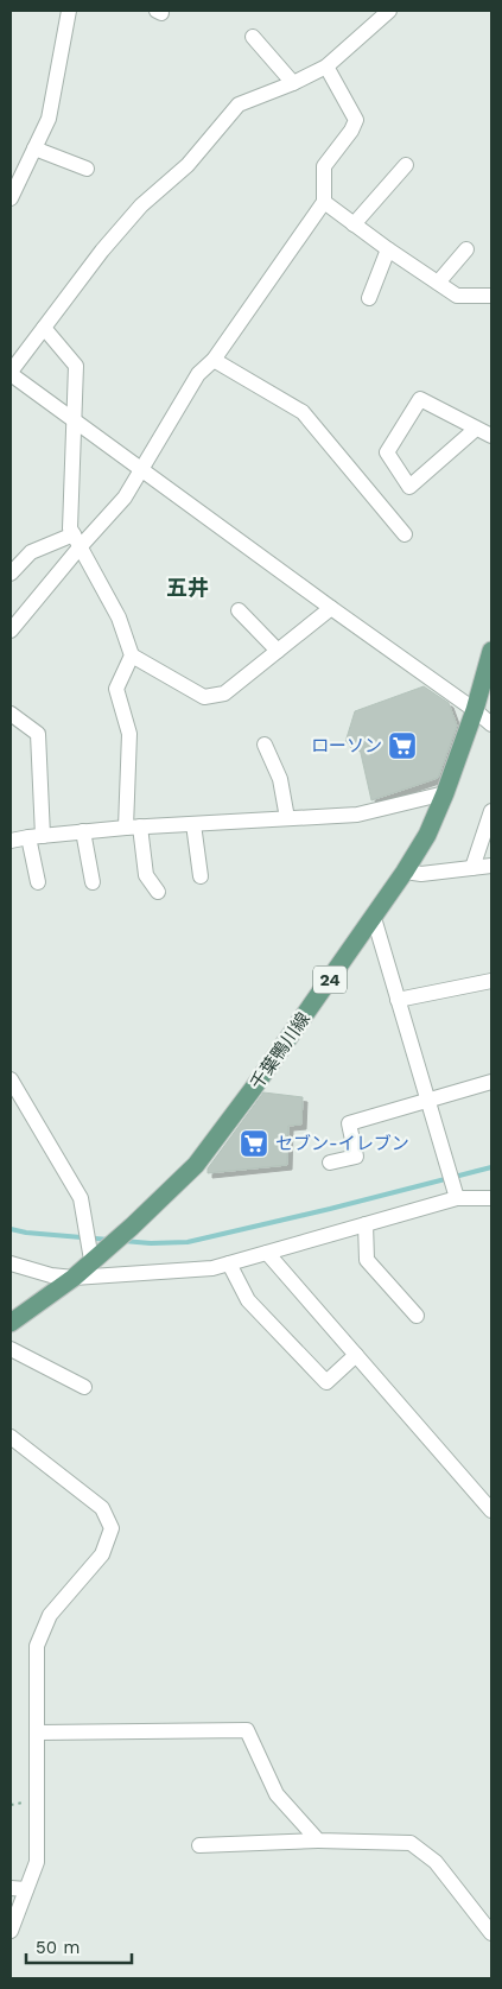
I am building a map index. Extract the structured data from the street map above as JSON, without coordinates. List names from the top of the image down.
{
  "streets": {
    "main road": ["24", "千葉鴨川線"]
  },
  "districts": ["五井"],
  "places": {
    "supermarket": ["ローソン", "セブン-イレブン"]
  },
  "scale_bar": "50 m"
}
